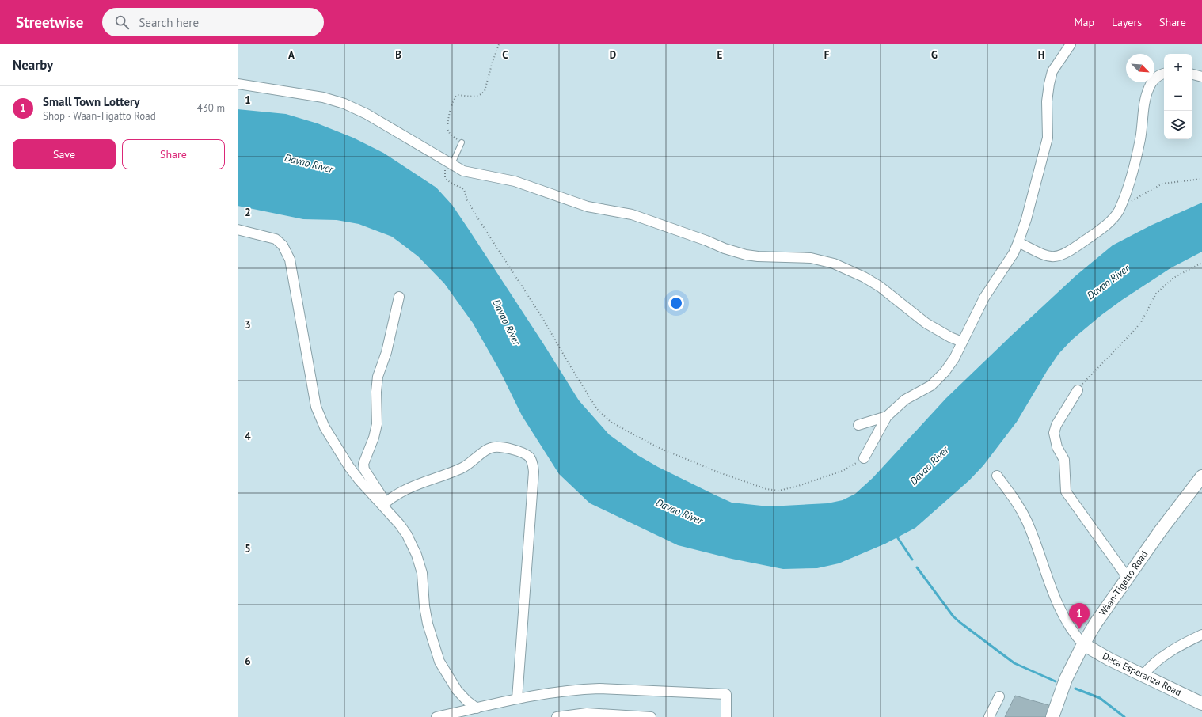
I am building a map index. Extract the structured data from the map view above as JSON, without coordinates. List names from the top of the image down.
{
  "streets": {
    "street": ["Waan-Tigatto Road", "Deca Esperanza Road"]
  },
  "crossings": [
    ["Waan-Tigatto Road", "Deca Esperanza Road"]
  ],
  "water": ["Davao River"],
  "north": "bottom right",
  "page": {
    "header": "Streetwise",
    "search": "Search here",
    "nav": ["Map", "Layers", "Share"],
    "heading": "Nearby",
    "map_buttons": ["+", "−"],
    "list": [
      {
        "mark": "1",
        "name": "Small Town Lottery",
        "note": "Shop · Waan-Tigatto Road",
        "value": "430 m"
      }
    ],
    "buttons": ["Save", "Share"],
    "pins": "1"
  },
  "grid": {
    "columns": [
      "A",
      "B",
      "C",
      "D",
      "E",
      "F",
      "G",
      "H"
    ],
    "rows": [
      "1",
      "2",
      "3",
      "4",
      "5",
      "6"
    ]
  }
}
